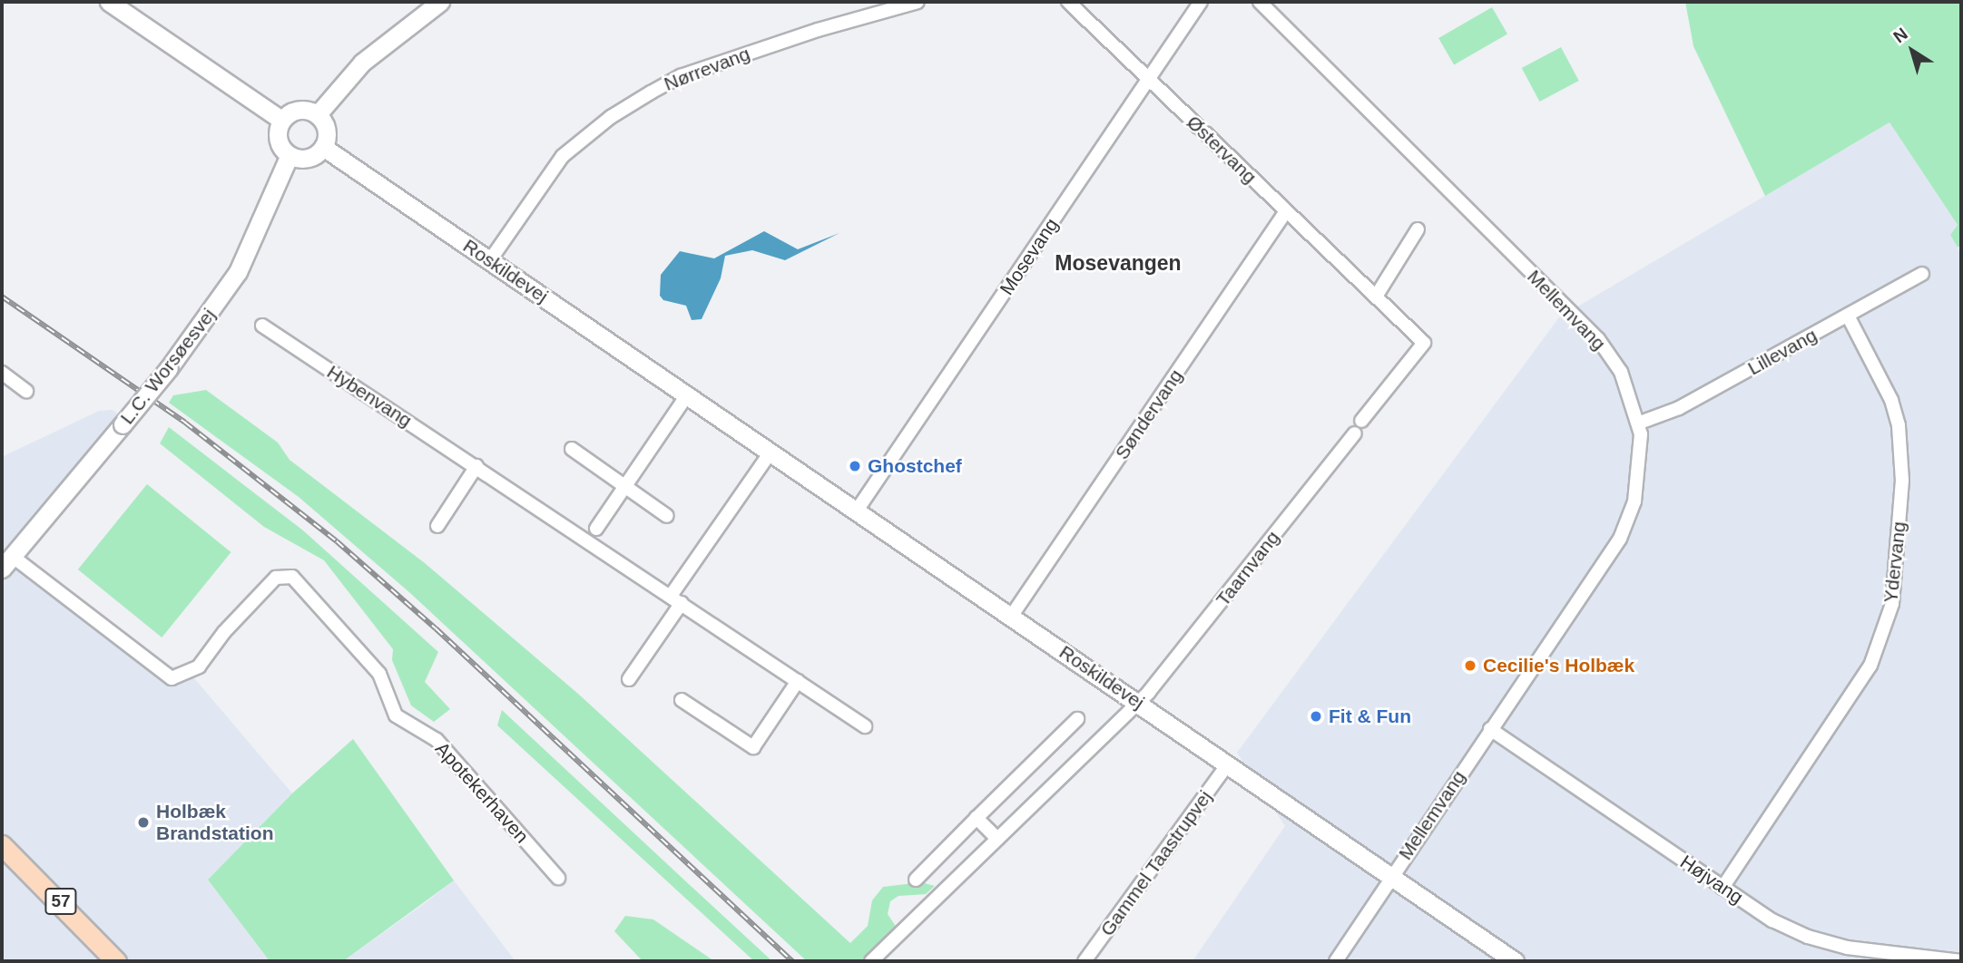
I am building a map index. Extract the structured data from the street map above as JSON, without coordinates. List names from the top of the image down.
{
  "streets": {
    "main road": ["57"],
    "street": [
      "Nørrevang",
      "Østervang",
      "Mosevang",
      "Roskildevej",
      "Mellemvang",
      "Lillevang",
      "L.C. Worsøesvej",
      "Hybenvang",
      "Søndervang",
      "Ydervang",
      "Taarnvang",
      "Apotekerhaven",
      "Gammel Taastrupvej",
      "Højvang"
    ]
  },
  "crossings": [
    ["Nørrevang", "Roskildevej"],
    ["Østervang", "Mosevang"],
    ["Østervang", "Søndervang"],
    ["Mosevang", "Roskildevej"],
    ["Roskildevej", "Mellemvang"],
    ["Roskildevej", "L.C. Worsøesvej"],
    ["Roskildevej", "Søndervang"],
    ["Roskildevej", "Taarnvang"],
    ["Roskildevej", "Gammel Taastrupvej"],
    ["Mellemvang", "Lillevang"],
    ["Mellemvang", "Højvang"],
    ["Lillevang", "Ydervang"],
    ["L.C. Worsøesvej", "Apotekerhaven"],
    ["Ydervang", "Højvang"]
  ],
  "districts": ["Mosevangen"],
  "places": [
    "Ghostchef",
    "Cecilie's Holbæk",
    "Fit & Fun",
    "Holbæk Brandstation"
  ],
  "north": "top left"
}
